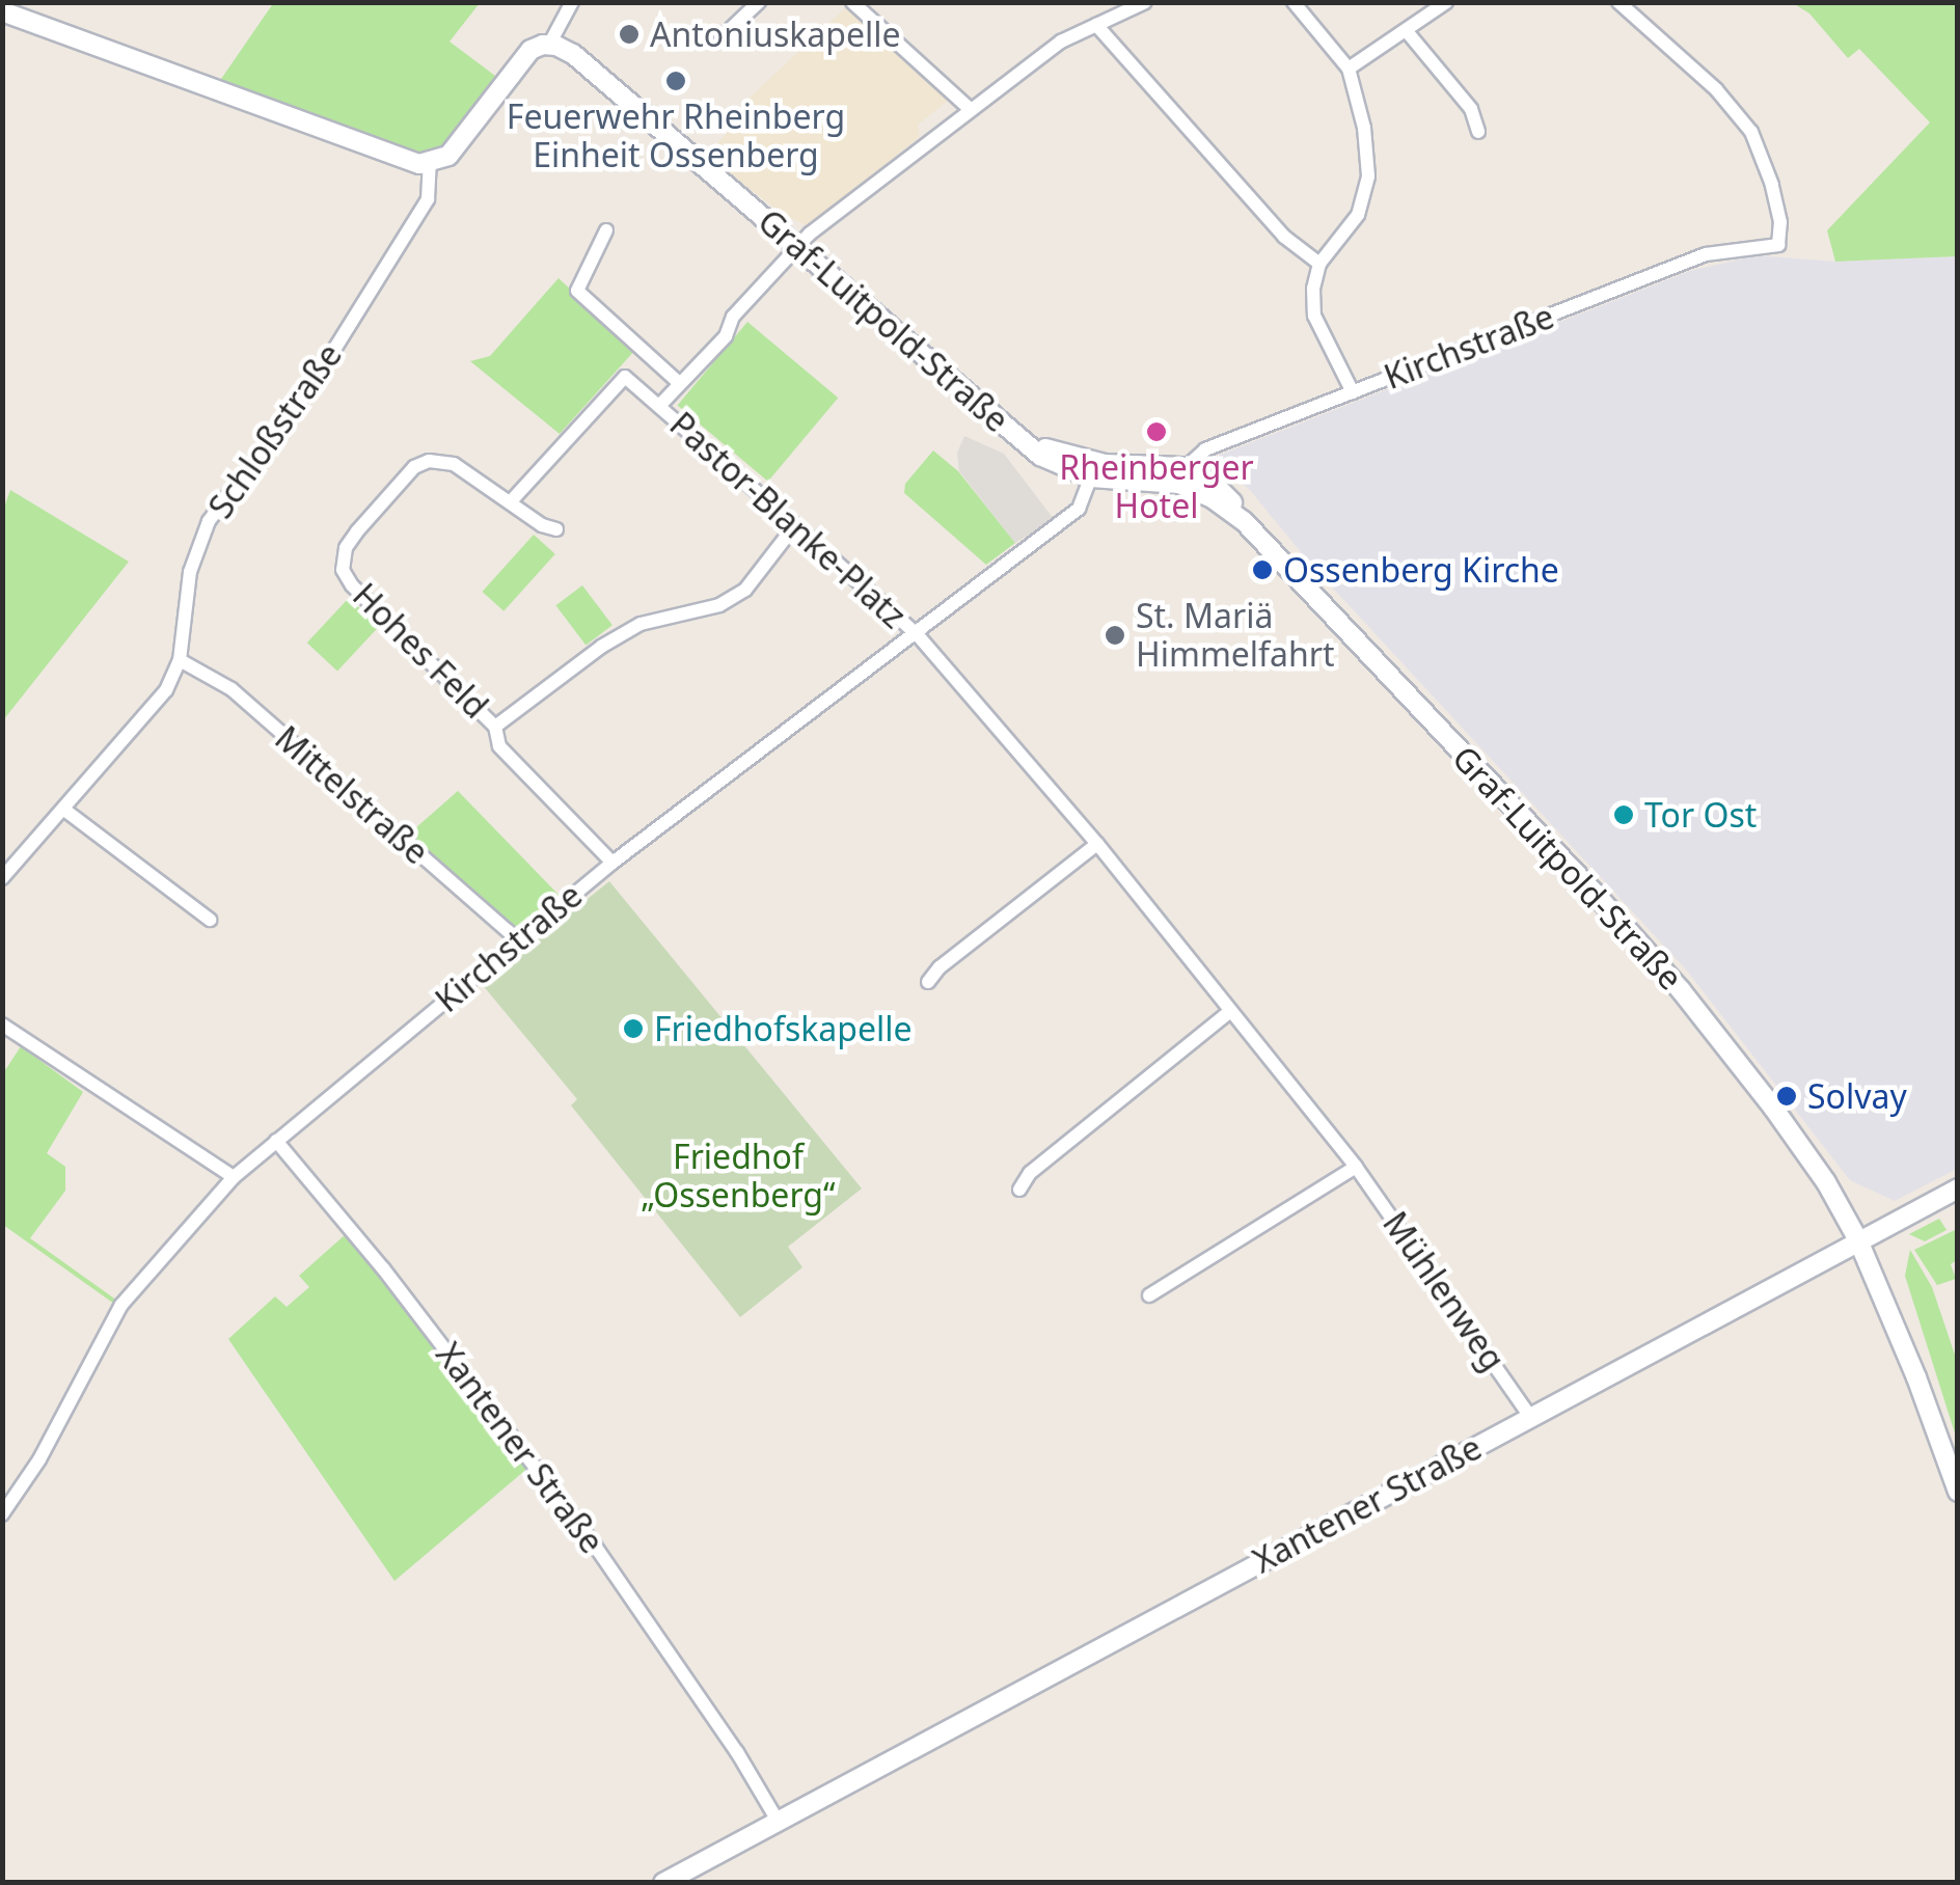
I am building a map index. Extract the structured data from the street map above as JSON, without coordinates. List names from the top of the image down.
{
  "streets": {
    "street": [
      "Graf-Luitpold-Straße",
      "Kirchstraße",
      "Schloßstraße",
      "Pastor-Blanke-Platz",
      "Hohes Feld",
      "Mittelstraße",
      "Mühlenweg",
      "Xantener Straße"
    ]
  },
  "crossings": [
    ["Graf-Luitpold-Straße", "Kirchstraße"],
    ["Graf-Luitpold-Straße", "Pastor-Blanke-Platz"],
    ["Graf-Luitpold-Straße", "Xantener Straße"],
    ["Kirchstraße", "Pastor-Blanke-Platz"],
    ["Kirchstraße", "Hohes Feld"],
    ["Kirchstraße", "Mittelstraße"],
    ["Kirchstraße", "Mühlenweg"],
    ["Kirchstraße", "Xantener Straße"],
    ["Schloßstraße", "Mittelstraße"],
    ["Pastor-Blanke-Platz", "Hohes Feld"],
    ["Pastor-Blanke-Platz", "Mühlenweg"],
    ["Mühlenweg", "Xantener Straße"]
  ],
  "parks": ["Friedhof „Ossenberg“"],
  "places": [
    "Antoniuskapelle",
    "Feuerwehr Rheinberg Einheit Ossenberg",
    "Rheinberger Hotel",
    "Ossenberg Kirche",
    "St. Mariä Himmelfahrt",
    "Tor Ost",
    "Friedhofskapelle",
    "Solvay"
  ]
}
